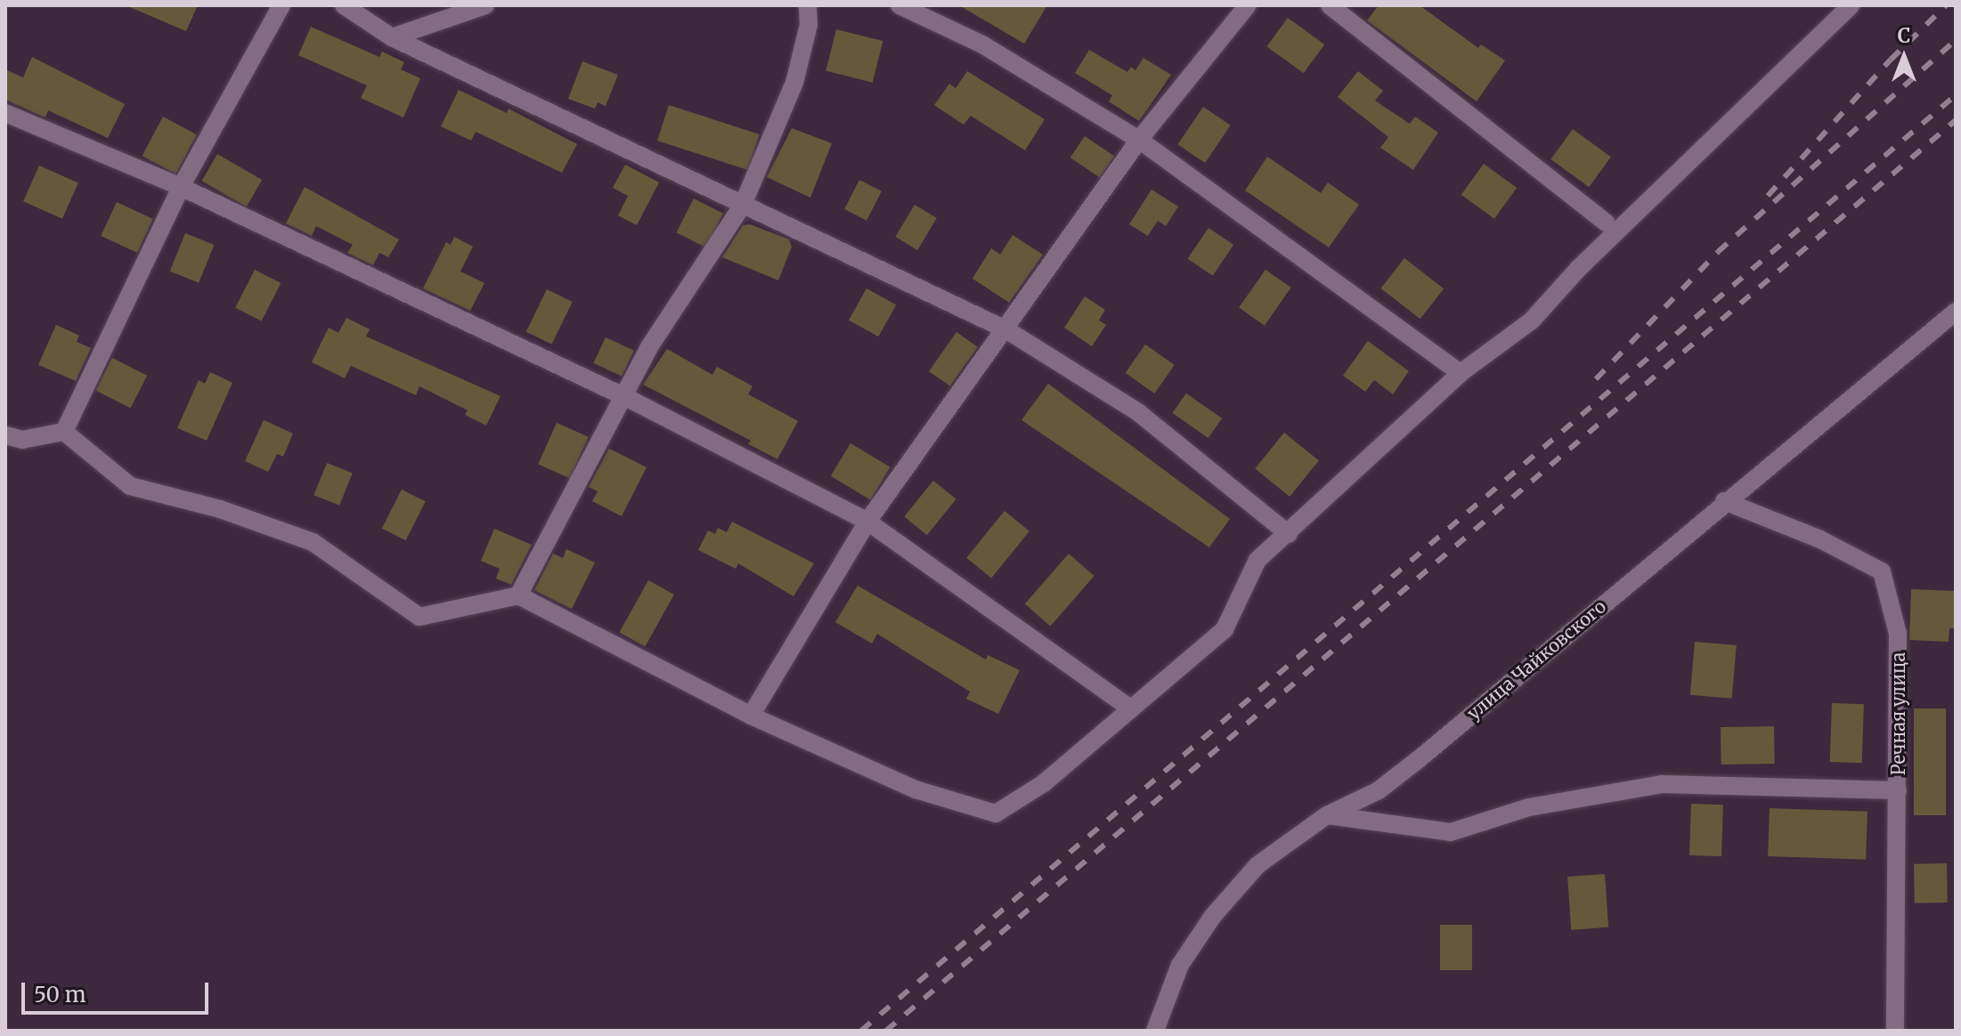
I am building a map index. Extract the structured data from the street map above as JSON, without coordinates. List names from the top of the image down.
{
  "streets": {
    "street": ["улица Чайковского", "Речная улица"]
  },
  "crossings": [
    ["улица Чайковского", "Речная улица"]
  ],
  "scale_bar": "50 m",
  "north": "top"
}
